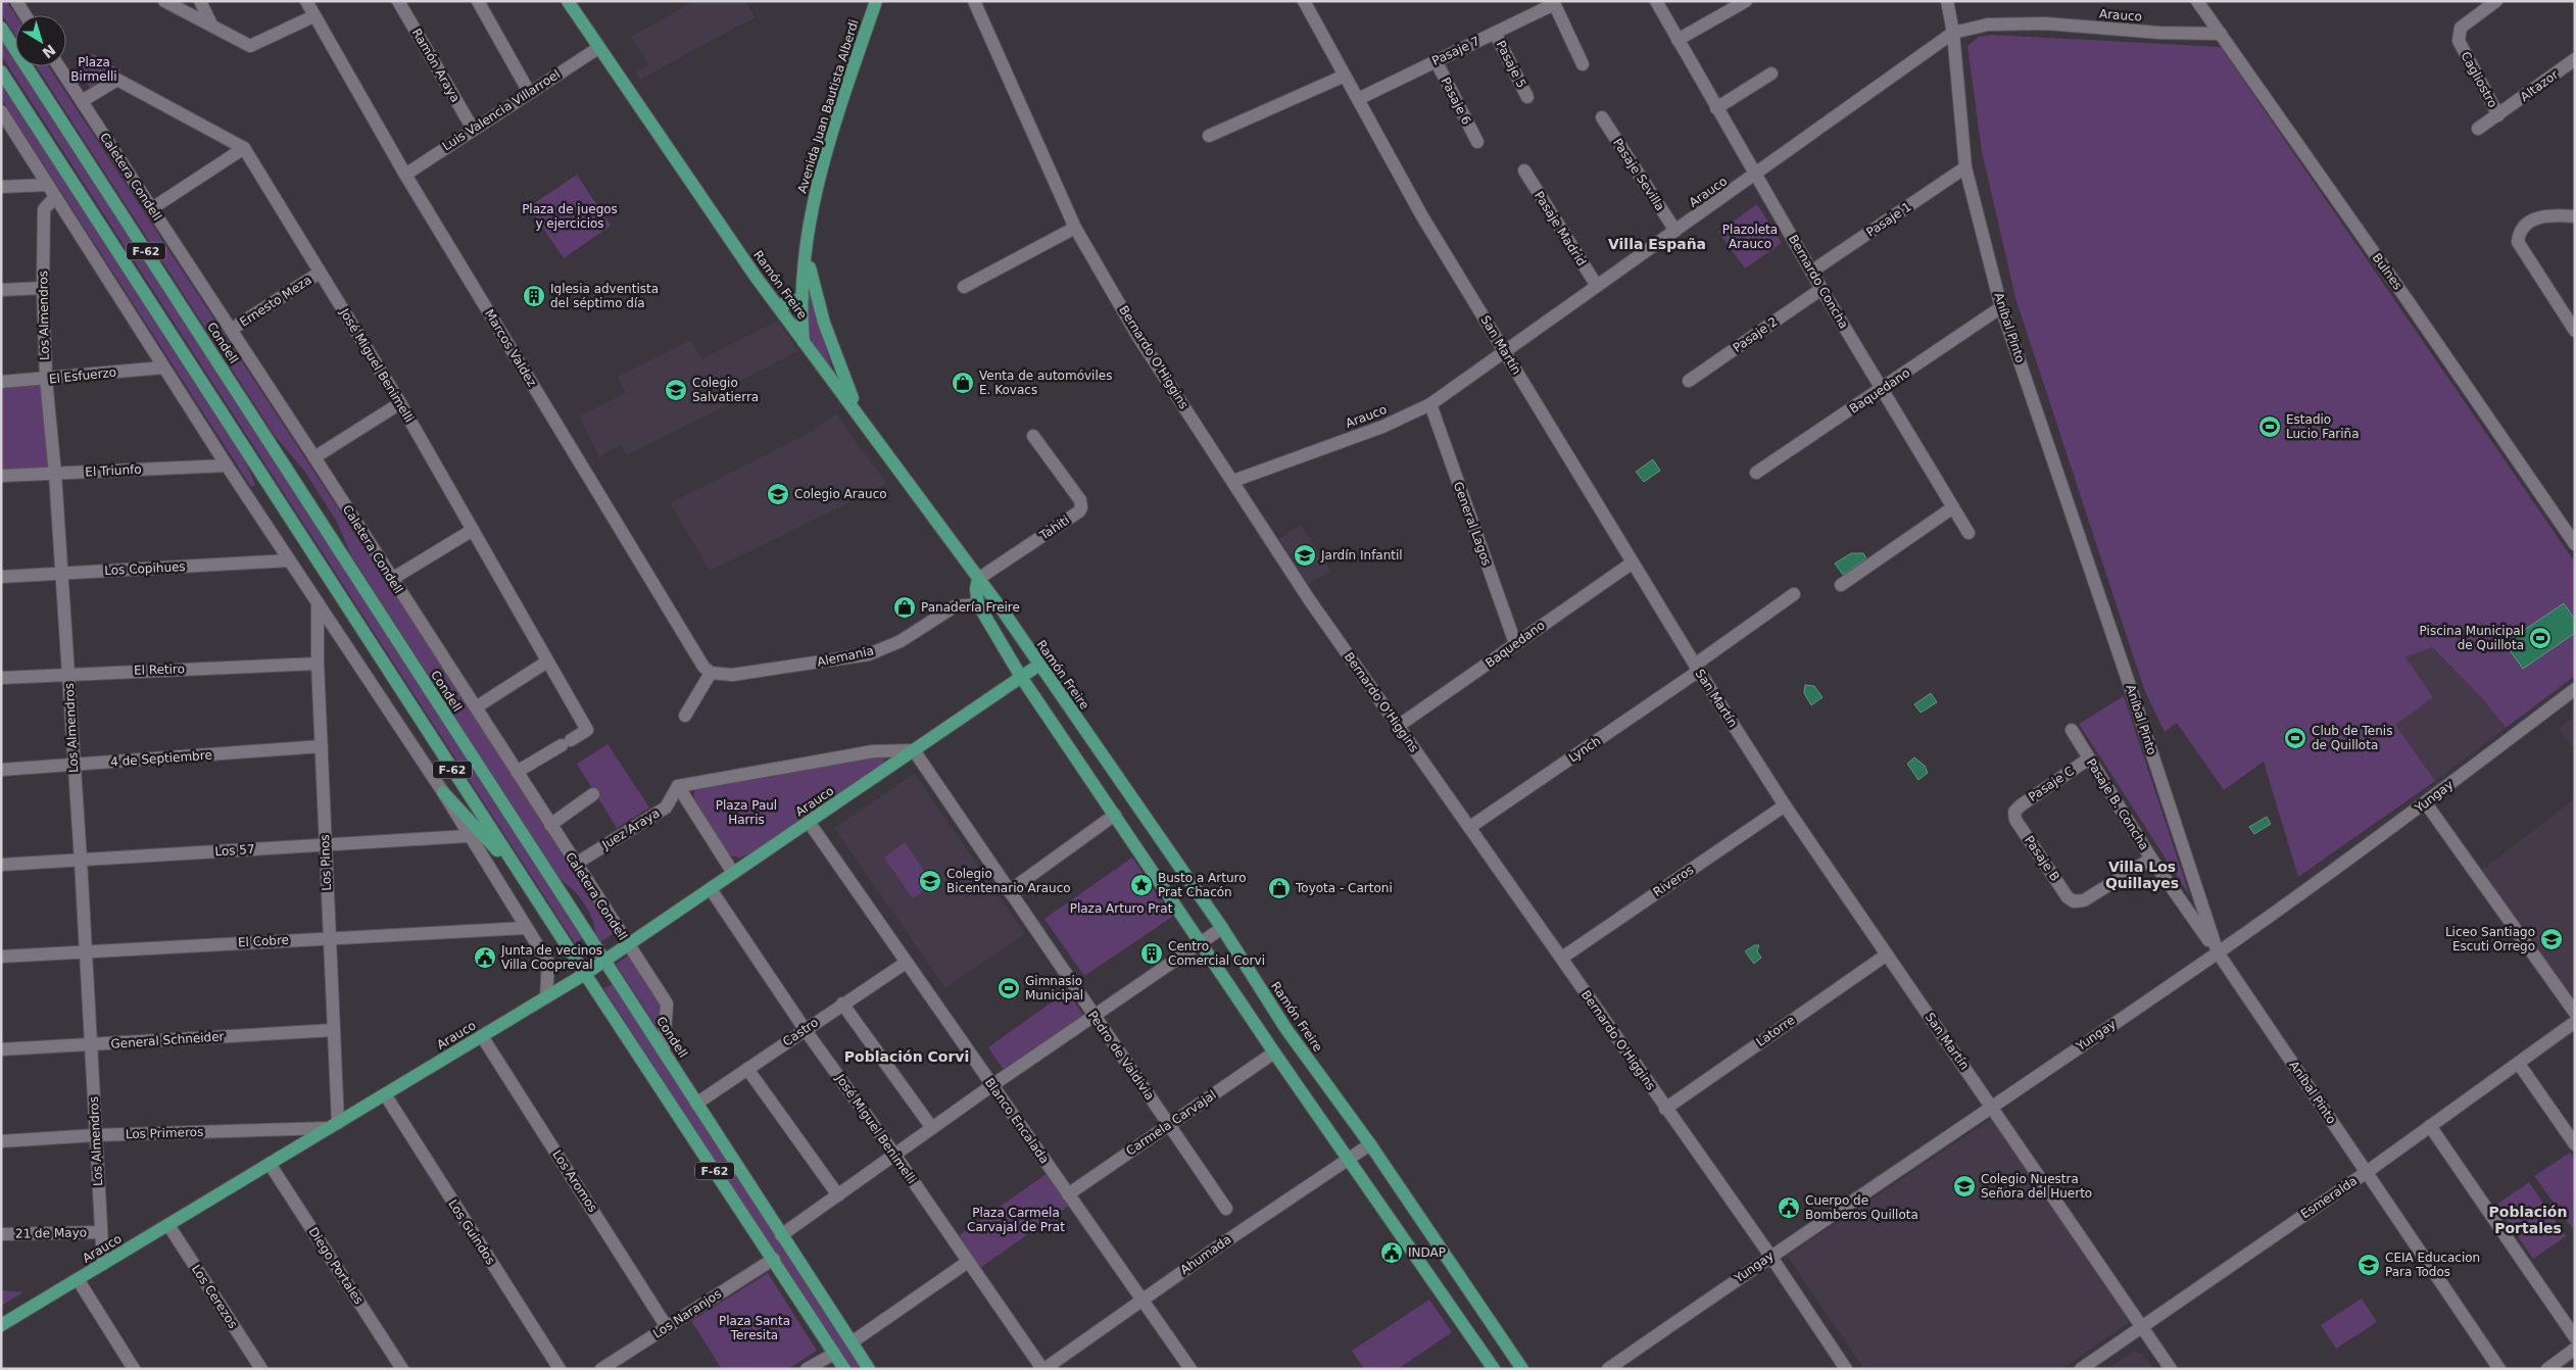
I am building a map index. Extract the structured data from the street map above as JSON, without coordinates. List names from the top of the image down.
{
  "streets": {
    "main road": [
      "Arauco",
      "Avenida Juan Bautista Alberdi",
      "F-62",
      "Ramón Freire",
      "Condell"
    ],
    "street": [
      "Pasaje 7",
      "Pasaje 5",
      "Ramón Araya",
      "Cagliostro",
      "Altazor",
      "Pasaje 6",
      "Luis Valencia Villarroel",
      "Pasaje Sevilla",
      "Caletera Condell",
      "Pasaje 1",
      "Pasaje Madrid",
      "Bulnes",
      "Bernardo Concha",
      "Ernesto Meza",
      "Los Almendros",
      "Aníbal Pinto",
      "Pasaje 2",
      "San Martín",
      "Marcos Valdez",
      "Bernardo O'Higgins",
      "José Miguel Benimelli",
      "El Esfuerzo",
      "Baquedano",
      "El Triunfo",
      "General Lagos",
      "Tahiti",
      "Los Copihues",
      "Alemania",
      "El Retiro",
      "Lynch",
      "4 de Septiembre",
      "Pasaje C",
      "Yungay",
      "Pasaje B. Concha",
      "Juez Araya",
      "Los 57",
      "Pasaje B",
      "Los Pinos",
      "Riveros",
      "El Cobre",
      "Latorre",
      "Castro",
      "General Schneider",
      "Pedro de Valdivia",
      "Blanco Encalada",
      "Carmela Carvajal",
      "Los Primeros",
      "Los Aromos",
      "Esmeralda",
      "Los Guindos",
      "21 de Mayo",
      "Ahumada",
      "Diego Portales",
      "Los Cerezos",
      "Los Naranjos"
    ]
  },
  "crossings": [
    ["Arauco", "Pasaje Sevilla"],
    ["Arauco", "Caletera Condell"],
    ["Arauco", "Pasaje Madrid"],
    ["Arauco", "F-62"],
    ["Arauco", "Bulnes"],
    ["Arauco", "Bernardo Concha"],
    ["Arauco", "Ramón Freire"],
    ["Arauco", "Los Almendros"],
    ["Arauco", "Aníbal Pinto"],
    ["Arauco", "Condell"],
    ["Arauco", "San Martín"],
    ["Arauco", "Bernardo O'Higgins"],
    ["Arauco", "José Miguel Benimelli"],
    ["Arauco", "General Lagos"],
    ["Arauco", "Los Pinos"],
    ["Arauco", "Pedro de Valdivia"],
    ["Arauco", "Blanco Encalada"],
    ["Arauco", "Los Primeros"],
    ["Arauco", "Los Aromos"],
    ["Arauco", "Los Guindos"],
    ["Arauco", "Diego Portales"],
    ["Arauco", "Los Cerezos"],
    ["Pasaje 7", "Pasaje 5"],
    ["Pasaje 7", "Pasaje 6"],
    ["Pasaje 7", "San Martín"],
    ["Ramón Araya", "Luis Valencia Villarroel"],
    ["Cagliostro", "Altazor"],
    ["Avenida Juan Bautista Alberdi", "Ramón Freire"],
    ["Luis Valencia Villarroel", "Ramón Freire"],
    ["Luis Valencia Villarroel", "Marcos Valdez"],
    ["Caletera Condell", "Ernesto Meza"],
    ["Caletera Condell", "Condell"],
    ["Caletera Condell", "José Miguel Benimelli"],
    ["Caletera Condell", "Juez Araya"],
    ["Pasaje 1", "Bernardo Concha"],
    ["Pasaje 1", "Aníbal Pinto"],
    ["F-62", "Los Naranjos"],
    ["Bernardo Concha", "Pasaje 2"],
    ["Bernardo Concha", "Baquedano"],
    ["Ramón Freire", "Tahiti"],
    ["Ramón Freire", "Ahumada"],
    ["Ernesto Meza", "José Miguel Benimelli"],
    ["Los Almendros", "El Esfuerzo"],
    ["Los Almendros", "El Triunfo"],
    ["Los Almendros", "Los Copihues"],
    ["Los Almendros", "El Retiro"],
    ["Los Almendros", "4 de Septiembre"],
    ["Los Almendros", "Los 57"],
    ["Los Almendros", "El Cobre"],
    ["Los Almendros", "General Schneider"],
    ["Los Almendros", "Los Primeros"],
    ["Los Almendros", "21 de Mayo"],
    ["Aníbal Pinto", "Baquedano"],
    ["Aníbal Pinto", "Yungay"],
    ["Aníbal Pinto", "Pasaje B. Concha"],
    ["Aníbal Pinto", "Esmeralda"],
    ["Condell", "Castro"],
    ["San Martín", "Baquedano"],
    ["San Martín", "Lynch"],
    ["San Martín", "Yungay"],
    ["San Martín", "Riveros"],
    ["San Martín", "Latorre"],
    ["San Martín", "Esmeralda"],
    ["Marcos Valdez", "Alemania"],
    ["Bernardo O'Higgins", "Baquedano"],
    ["Bernardo O'Higgins", "Lynch"],
    ["Bernardo O'Higgins", "Yungay"],
    ["Bernardo O'Higgins", "Riveros"],
    ["Bernardo O'Higgins", "Latorre"],
    ["José Miguel Benimelli", "Castro"],
    ["José Miguel Benimelli", "Ahumada"],
    ["Baquedano", "General Lagos"],
    ["El Retiro", "Los Pinos"],
    ["4 de Septiembre", "Los Pinos"],
    ["Pasaje C", "Pasaje B. Concha"],
    ["Pasaje C", "Pasaje B"],
    ["Yungay", "Pasaje B. Concha"],
    ["Pasaje B. Concha", "Pasaje B"],
    ["Los 57", "Los Pinos"],
    ["Los Pinos", "El Cobre"],
    ["Los Pinos", "General Schneider"],
    ["Los Pinos", "Los Primeros"],
    ["Castro", "Blanco Encalada"],
    ["Pedro de Valdivia", "Carmela Carvajal"],
    ["Blanco Encalada", "Carmela Carvajal"],
    ["Blanco Encalada", "Ahumada"],
    ["Los Aromos", "Los Naranjos"]
  ],
  "districts": [
    "Villa España",
    "Villa Los Quillayes",
    "Población Corvi",
    "Población Portales"
  ],
  "parks": [
    "Plaza Birmelli",
    "Plaza de juegos y ejercicios",
    "Plazoleta Arauco",
    "Plaza Paul Harris",
    "Plaza Arturo Prat",
    "Plaza Carmela Carvajal de Prat",
    "Plaza Santa Teresita"
  ],
  "places": {
    "building": ["Iglesia adventista del séptimo día", "Centro Comercial Corvi"],
    "shop": ["Venta de automóviles E. Kovacs", "Panadería Freire", "Toyota - Cartoni"],
    "school or university": [
      "Colegio Salvatierra",
      "Colegio Arauco",
      "Jardín Infantil",
      "Colegio Bicentenario Arauco",
      "Liceo Santiago Escuti Orrego",
      "Colegio Nuestra Señora del Huerto",
      "CEIA Educacion Para Todos"
    ],
    "sports": [
      "Estadio Lucio Fariña",
      "Piscina Municipal de Quillota",
      "Club de Tenis de Quillota",
      "Gimnasio Municipal"
    ],
    "place": ["Busto a Arturo Prat Chacón"],
    "public building": ["Junta de vecinos Villa Coopreval", "Cuerpo de Bomberos Quillota", "INDAP"]
  },
  "north": "bottom right"
}
